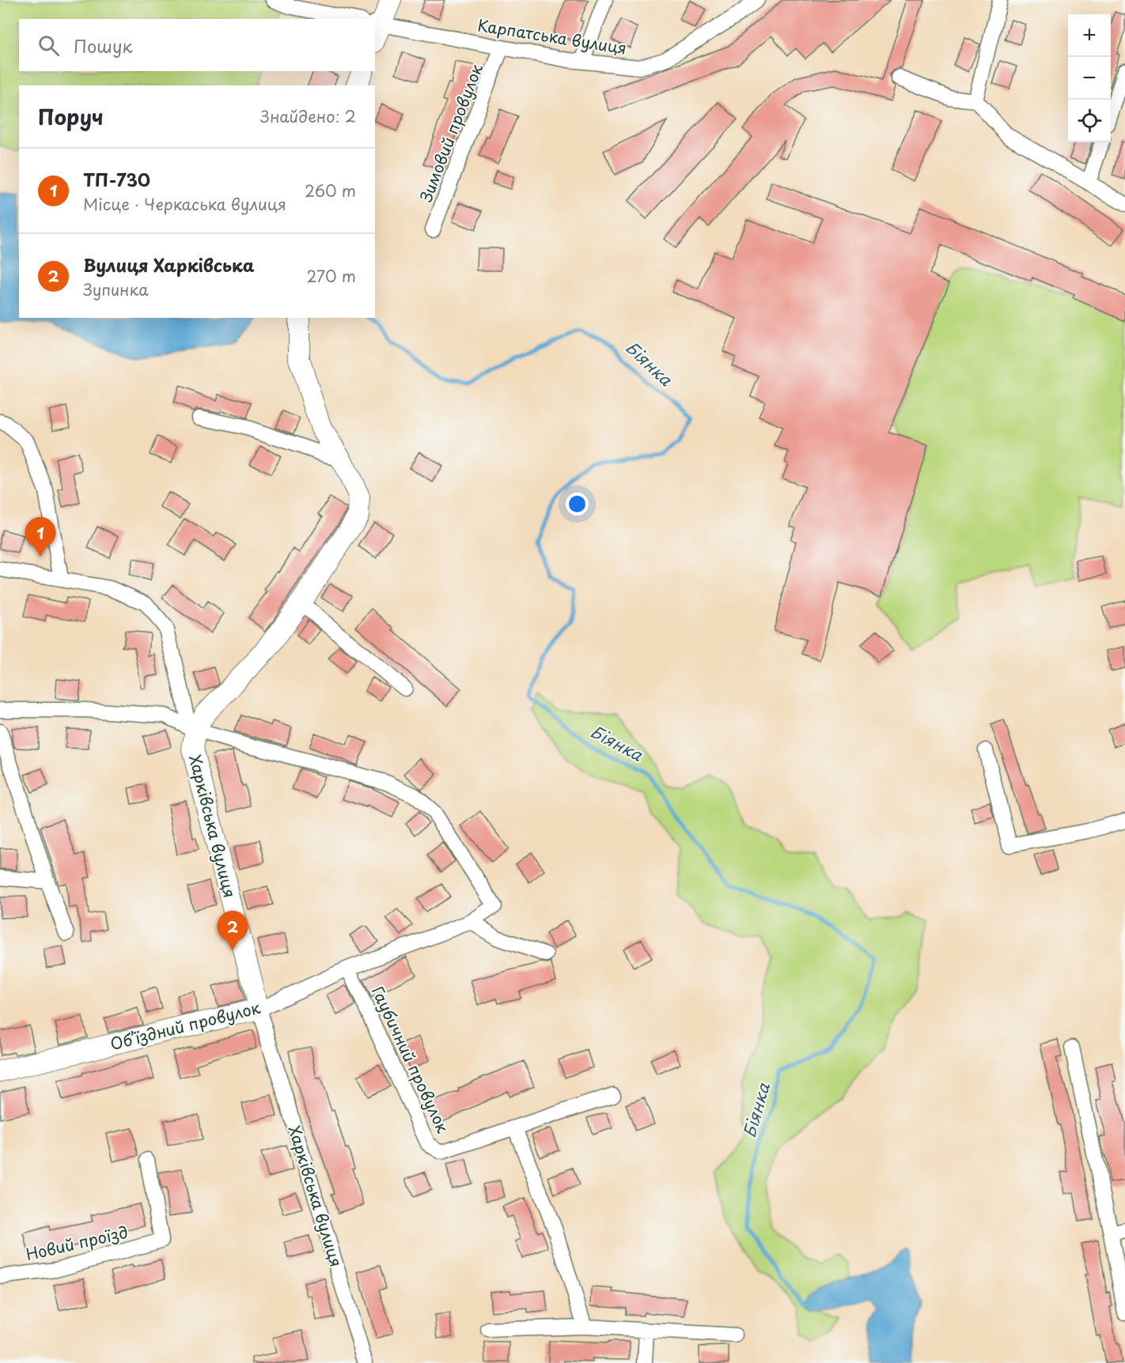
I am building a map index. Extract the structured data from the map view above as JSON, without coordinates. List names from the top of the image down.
{
  "streets": {
    "street": [
      "Карпатська вулиця",
      "Зимовий провулок",
      "Харківська вулиця",
      "Обʼїздний провулок",
      "Гаубичний провулок",
      "Новий проїзд"
    ]
  },
  "crossings": [
    ["Карпатська вулиця", "Зимовий провулок"],
    ["Харківська вулиця", "Обʼїздний провулок"],
    ["Обʼїздний провулок", "Гаубичний провулок"]
  ],
  "water": ["Біянка"],
  "page": {
    "map_buttons": ["+", "−"],
    "search": "Пошук",
    "heading": ["Поруч", "Знайдено: 2"],
    "list": [
      {
        "mark": "1",
        "name": "ТП-730",
        "note": "Місце · Черкаська вулиця",
        "value": "260 m"
      },
      {
        "mark": "2",
        "name": "Вулиця Харківська",
        "note": "Зупинка",
        "value": "270 m"
      }
    ],
    "pins": ["1", "2"]
  }
}
